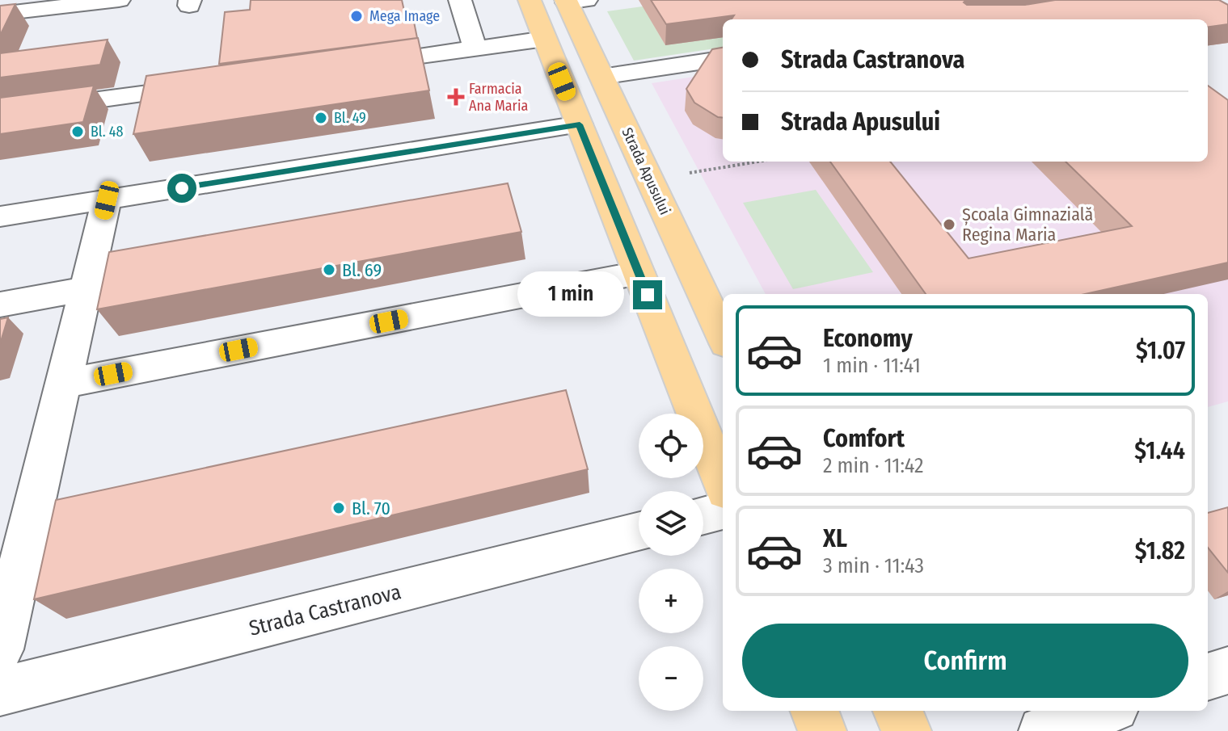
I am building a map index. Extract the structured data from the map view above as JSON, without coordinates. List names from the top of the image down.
{
  "streets": {
    "main road": ["Strada Apusului"],
    "street": ["Strada Castranova"]
  },
  "places": {
    "other": [
      "Mega Image",
      "Bl. 49",
      "Bl. 48",
      "Școala Gimnazială Regina Maria",
      "Bl. 69",
      "Bl. 70"
    ],
    "health": ["Farmacia Ana Maria"]
  },
  "page": {
    "banner": ["Strada Castranova", "Strada Apusului"],
    "bubble": "1 min",
    "list": [
      {
        "name": "Economy",
        "note": "1 min · 11:41",
        "value": "$1.07"
      },
      {
        "name": "Comfort",
        "note": "2 min · 11:42",
        "value": "$1.44"
      },
      {
        "name": "XL",
        "note": "3 min · 11:43",
        "value": "$1.82"
      }
    ],
    "map_buttons": ["+", "−"],
    "buttons": "Confirm"
  }
}
